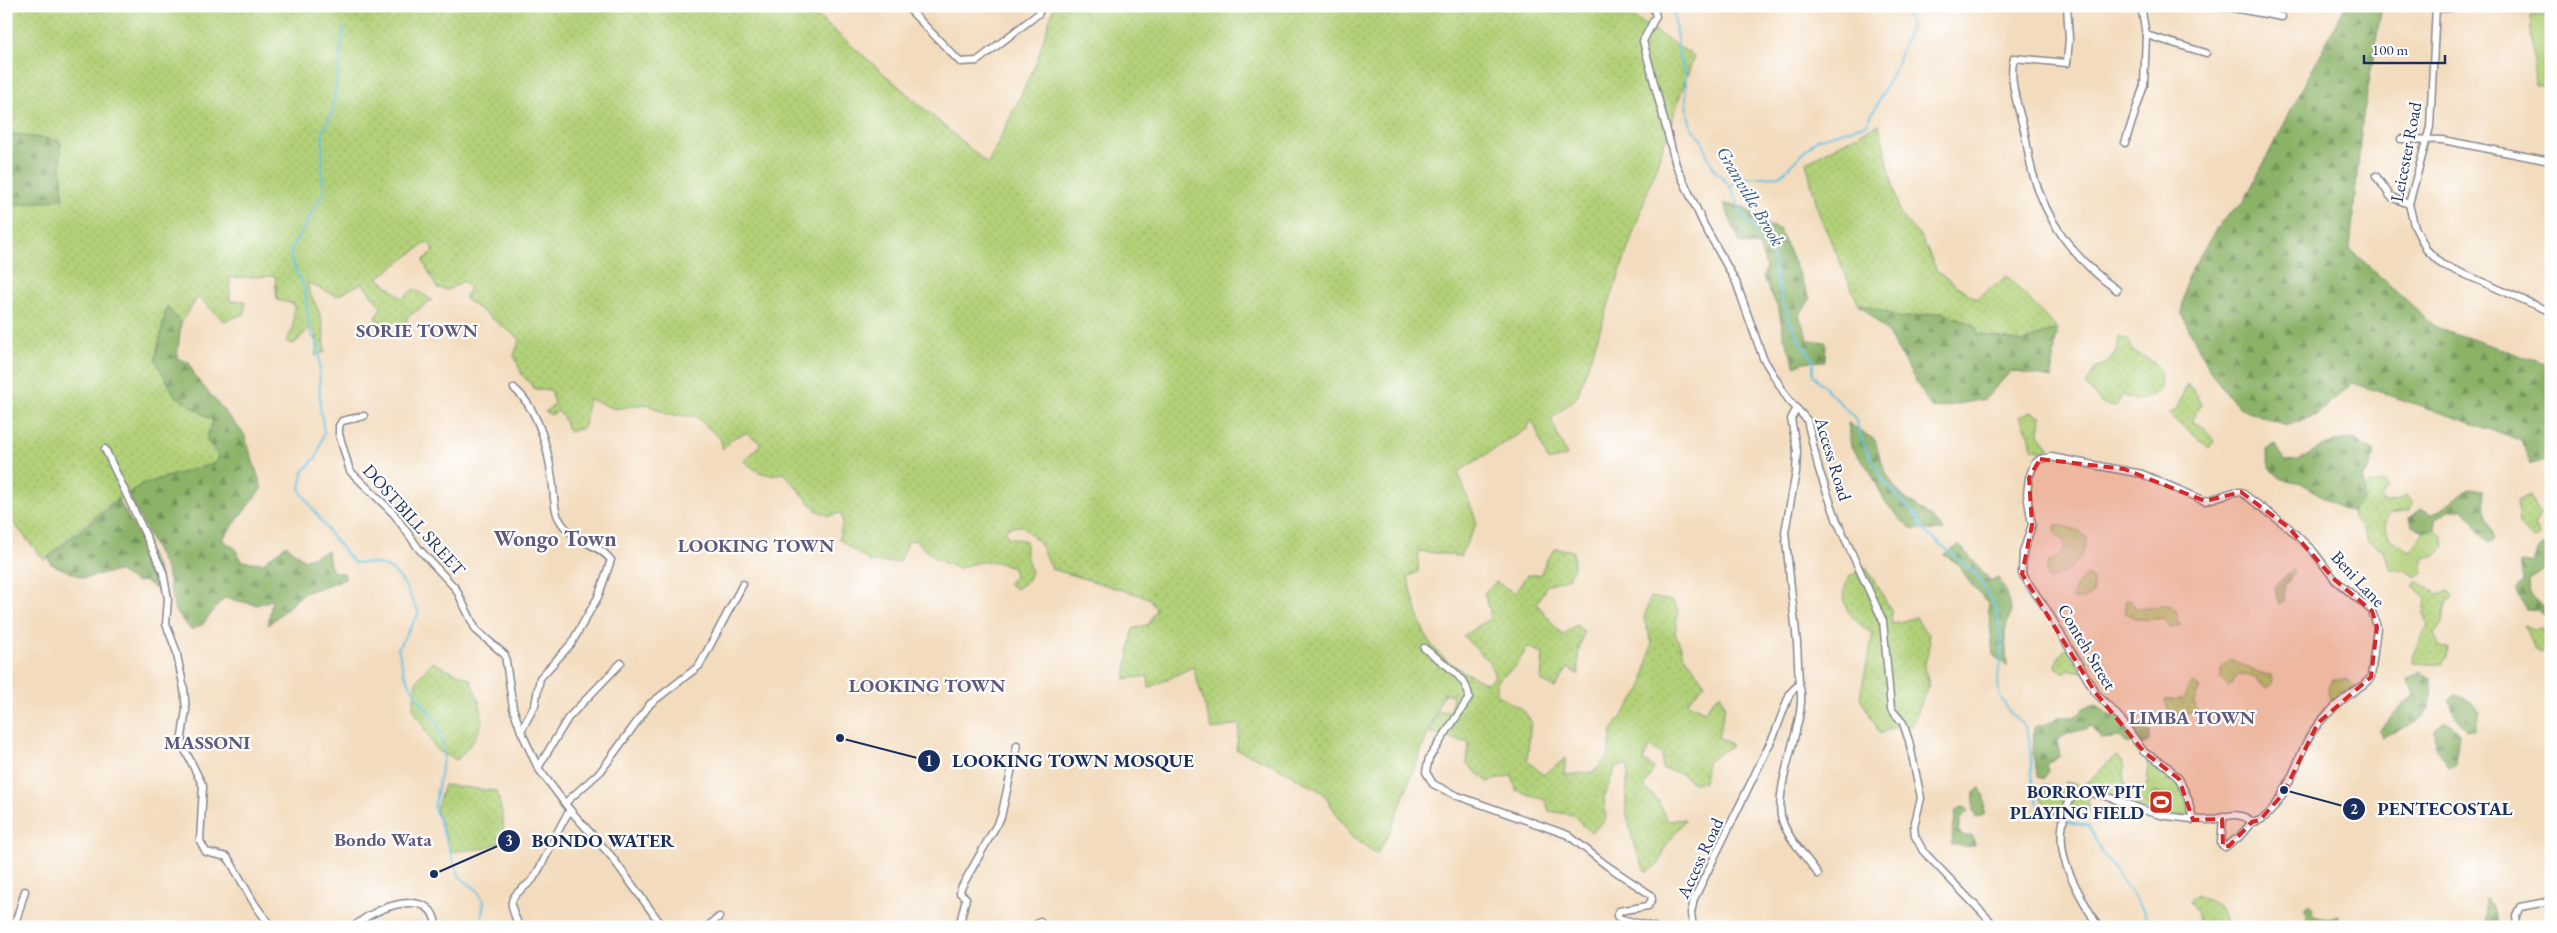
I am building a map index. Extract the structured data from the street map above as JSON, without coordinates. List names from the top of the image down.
{
  "streets": {
    "street": [
      "Leicester Road",
      "Access Road",
      "DOSTBILL SREET",
      "Beni Lane",
      "Conteh Street"
    ]
  },
  "crossings": [
    ["Beni Lane", "Conteh Street"]
  ],
  "districts": [
    "SORIE TOWN",
    "Wongo Town",
    "LOOKING TOWN",
    "LOOKING TOWN",
    "LIMBA TOWN",
    "MASSONI",
    "Bondo Wata"
  ],
  "water": ["Granville Brook"],
  "places": {
    "other": ["LOOKING TOWN MOSQUE", "PENTECOSTAL", "BONDO WATER"],
    "sports": ["BORROW PIT PLAYING FIELD"]
  },
  "scale_bar": "100 m"
}
